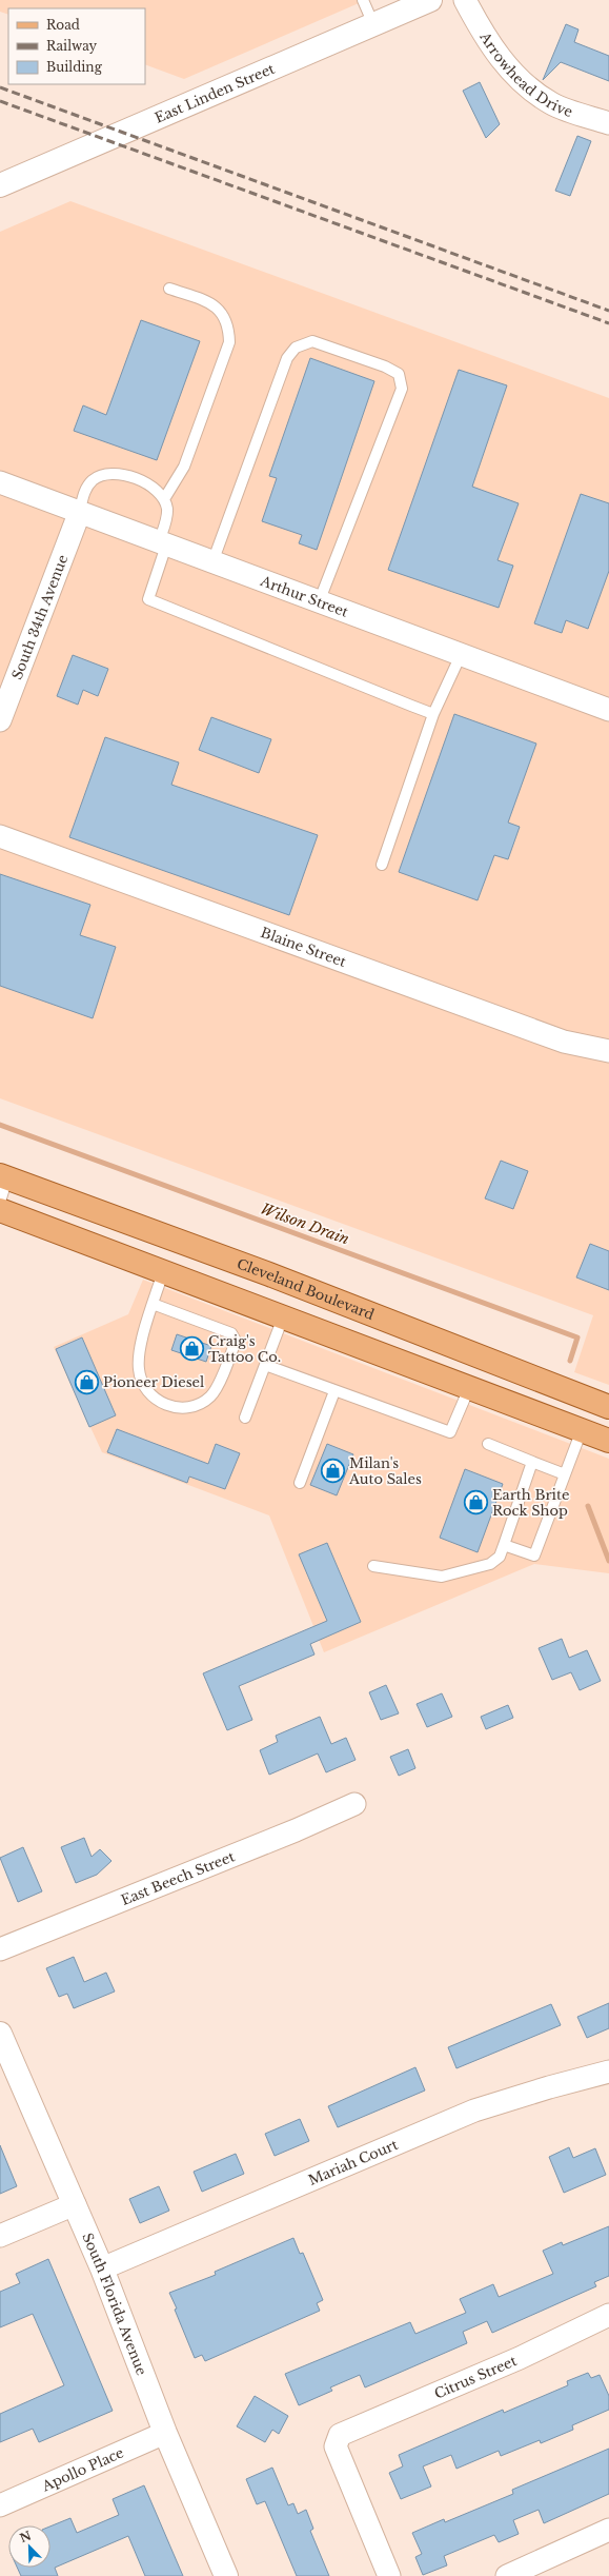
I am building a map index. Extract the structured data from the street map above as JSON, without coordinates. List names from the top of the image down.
{
  "streets": {
    "main road": ["Cleveland Boulevard"],
    "street": [
      "Arrowhead Drive",
      "East Linden Street",
      "Arthur Street",
      "South 34th Avenue",
      "Blaine Street",
      "East Beech Street",
      "Mariah Court",
      "South Florida Avenue",
      "Citrus Street",
      "Apollo Place"
    ]
  },
  "crossings": [
    ["Arthur Street", "South 34th Avenue"],
    ["Mariah Court", "South Florida Avenue"],
    ["South Florida Avenue", "Apollo Place"]
  ],
  "water": ["Wilson Drain"],
  "places": {
    "shop": [
      "Craig's Tattoo Co.",
      "Pioneer Diesel",
      "Milan's Auto Sales",
      "Earth Brite Rock Shop"
    ]
  },
  "legend": ["Road", "Railway", "Building"],
  "north": "top left"
}
